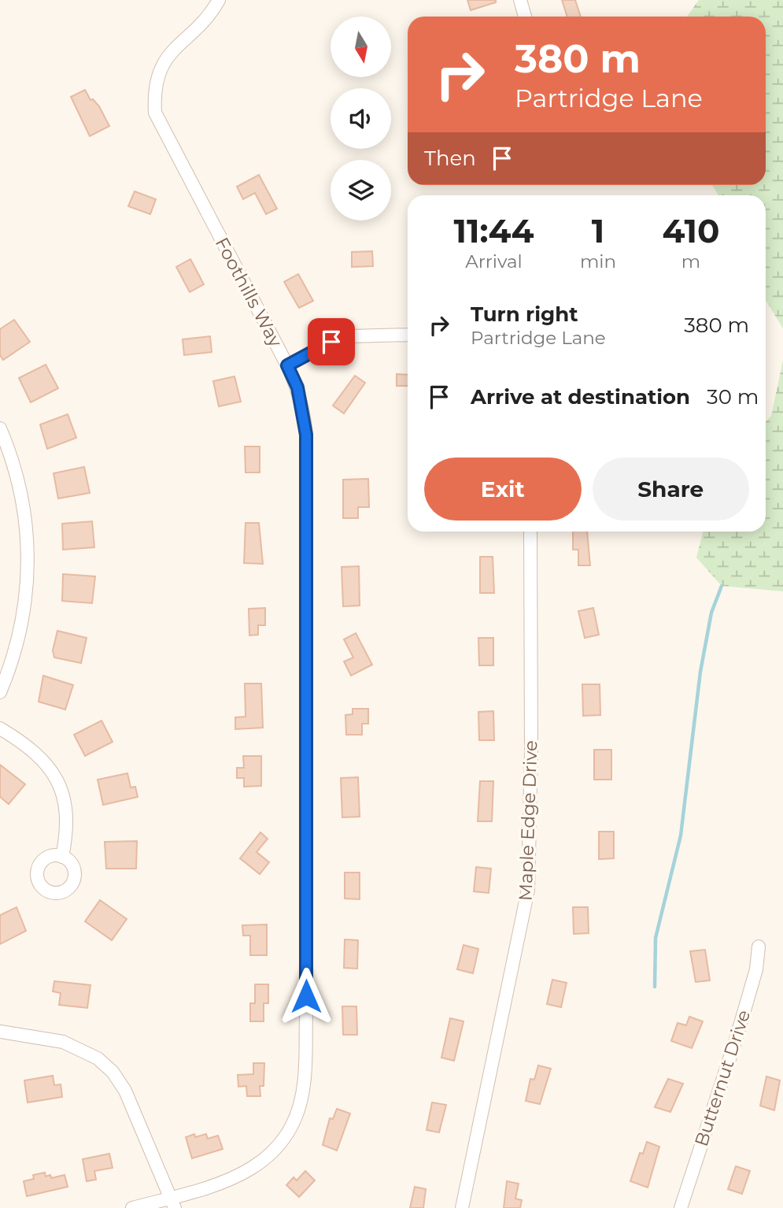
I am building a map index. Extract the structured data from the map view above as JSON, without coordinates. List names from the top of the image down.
{
  "streets": {
    "street": ["Foothills Way", "Maple Edge Drive", "Butternut Drive"]
  },
  "north": "bottom",
  "page": {
    "turn": ["380 m", "Partridge Lane"],
    "then": "Then",
    "eta": [
      "11:44",
      "Arrival",
      "1",
      "min",
      "410",
      "m"
    ],
    "list": [
      {
        "name": "Turn right",
        "note": "Partridge Lane",
        "value": "380 m"
      },
      {
        "name": "Arrive at destination",
        "value": "30 m"
      }
    ],
    "buttons": ["Exit", "Share"]
  }
}
